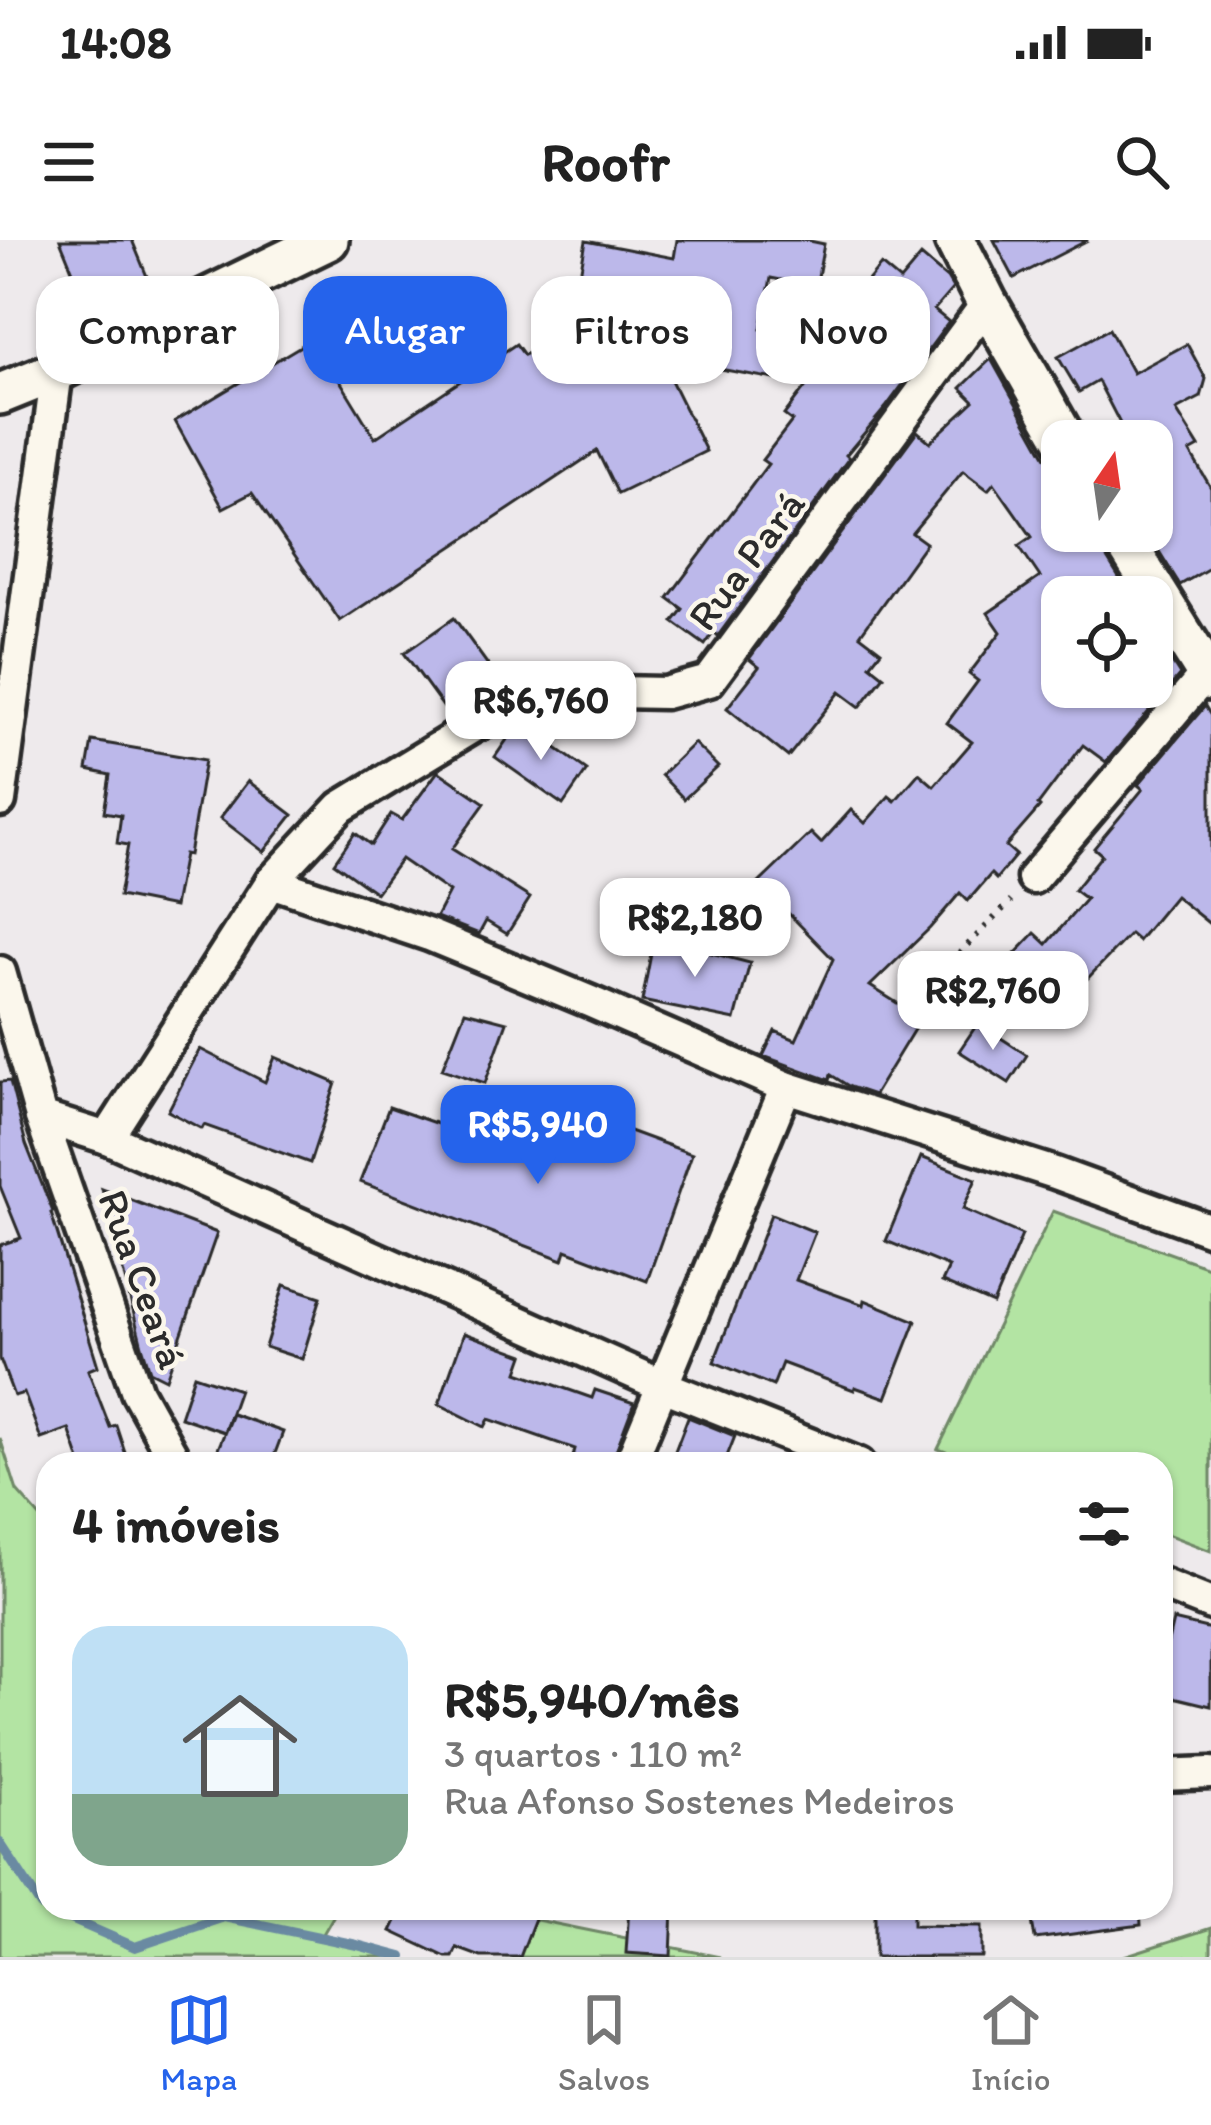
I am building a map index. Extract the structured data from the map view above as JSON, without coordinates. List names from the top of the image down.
{
  "streets": {
    "street": ["Rua Pará", "Rua Ceará"]
  },
  "north": "top",
  "page": {
    "status": "14:08",
    "header": "Roofr",
    "chip": [
      "Comprar",
      "Alugar",
      "Filtros",
      "Novo"
    ],
    "price": [
      "R$6,760",
      "R$2,180",
      "R$2,760",
      "R$5,940"
    ],
    "heading": "4 imóveis",
    "list": [
      {
        "name": "R$5,940/mês",
        "note": "3 quartos · 110 m² · Rua Afonso Sostenes Medeiros"
      }
    ],
    "tabs": ["Mapa", "Salvos", "Início"]
  }
}
